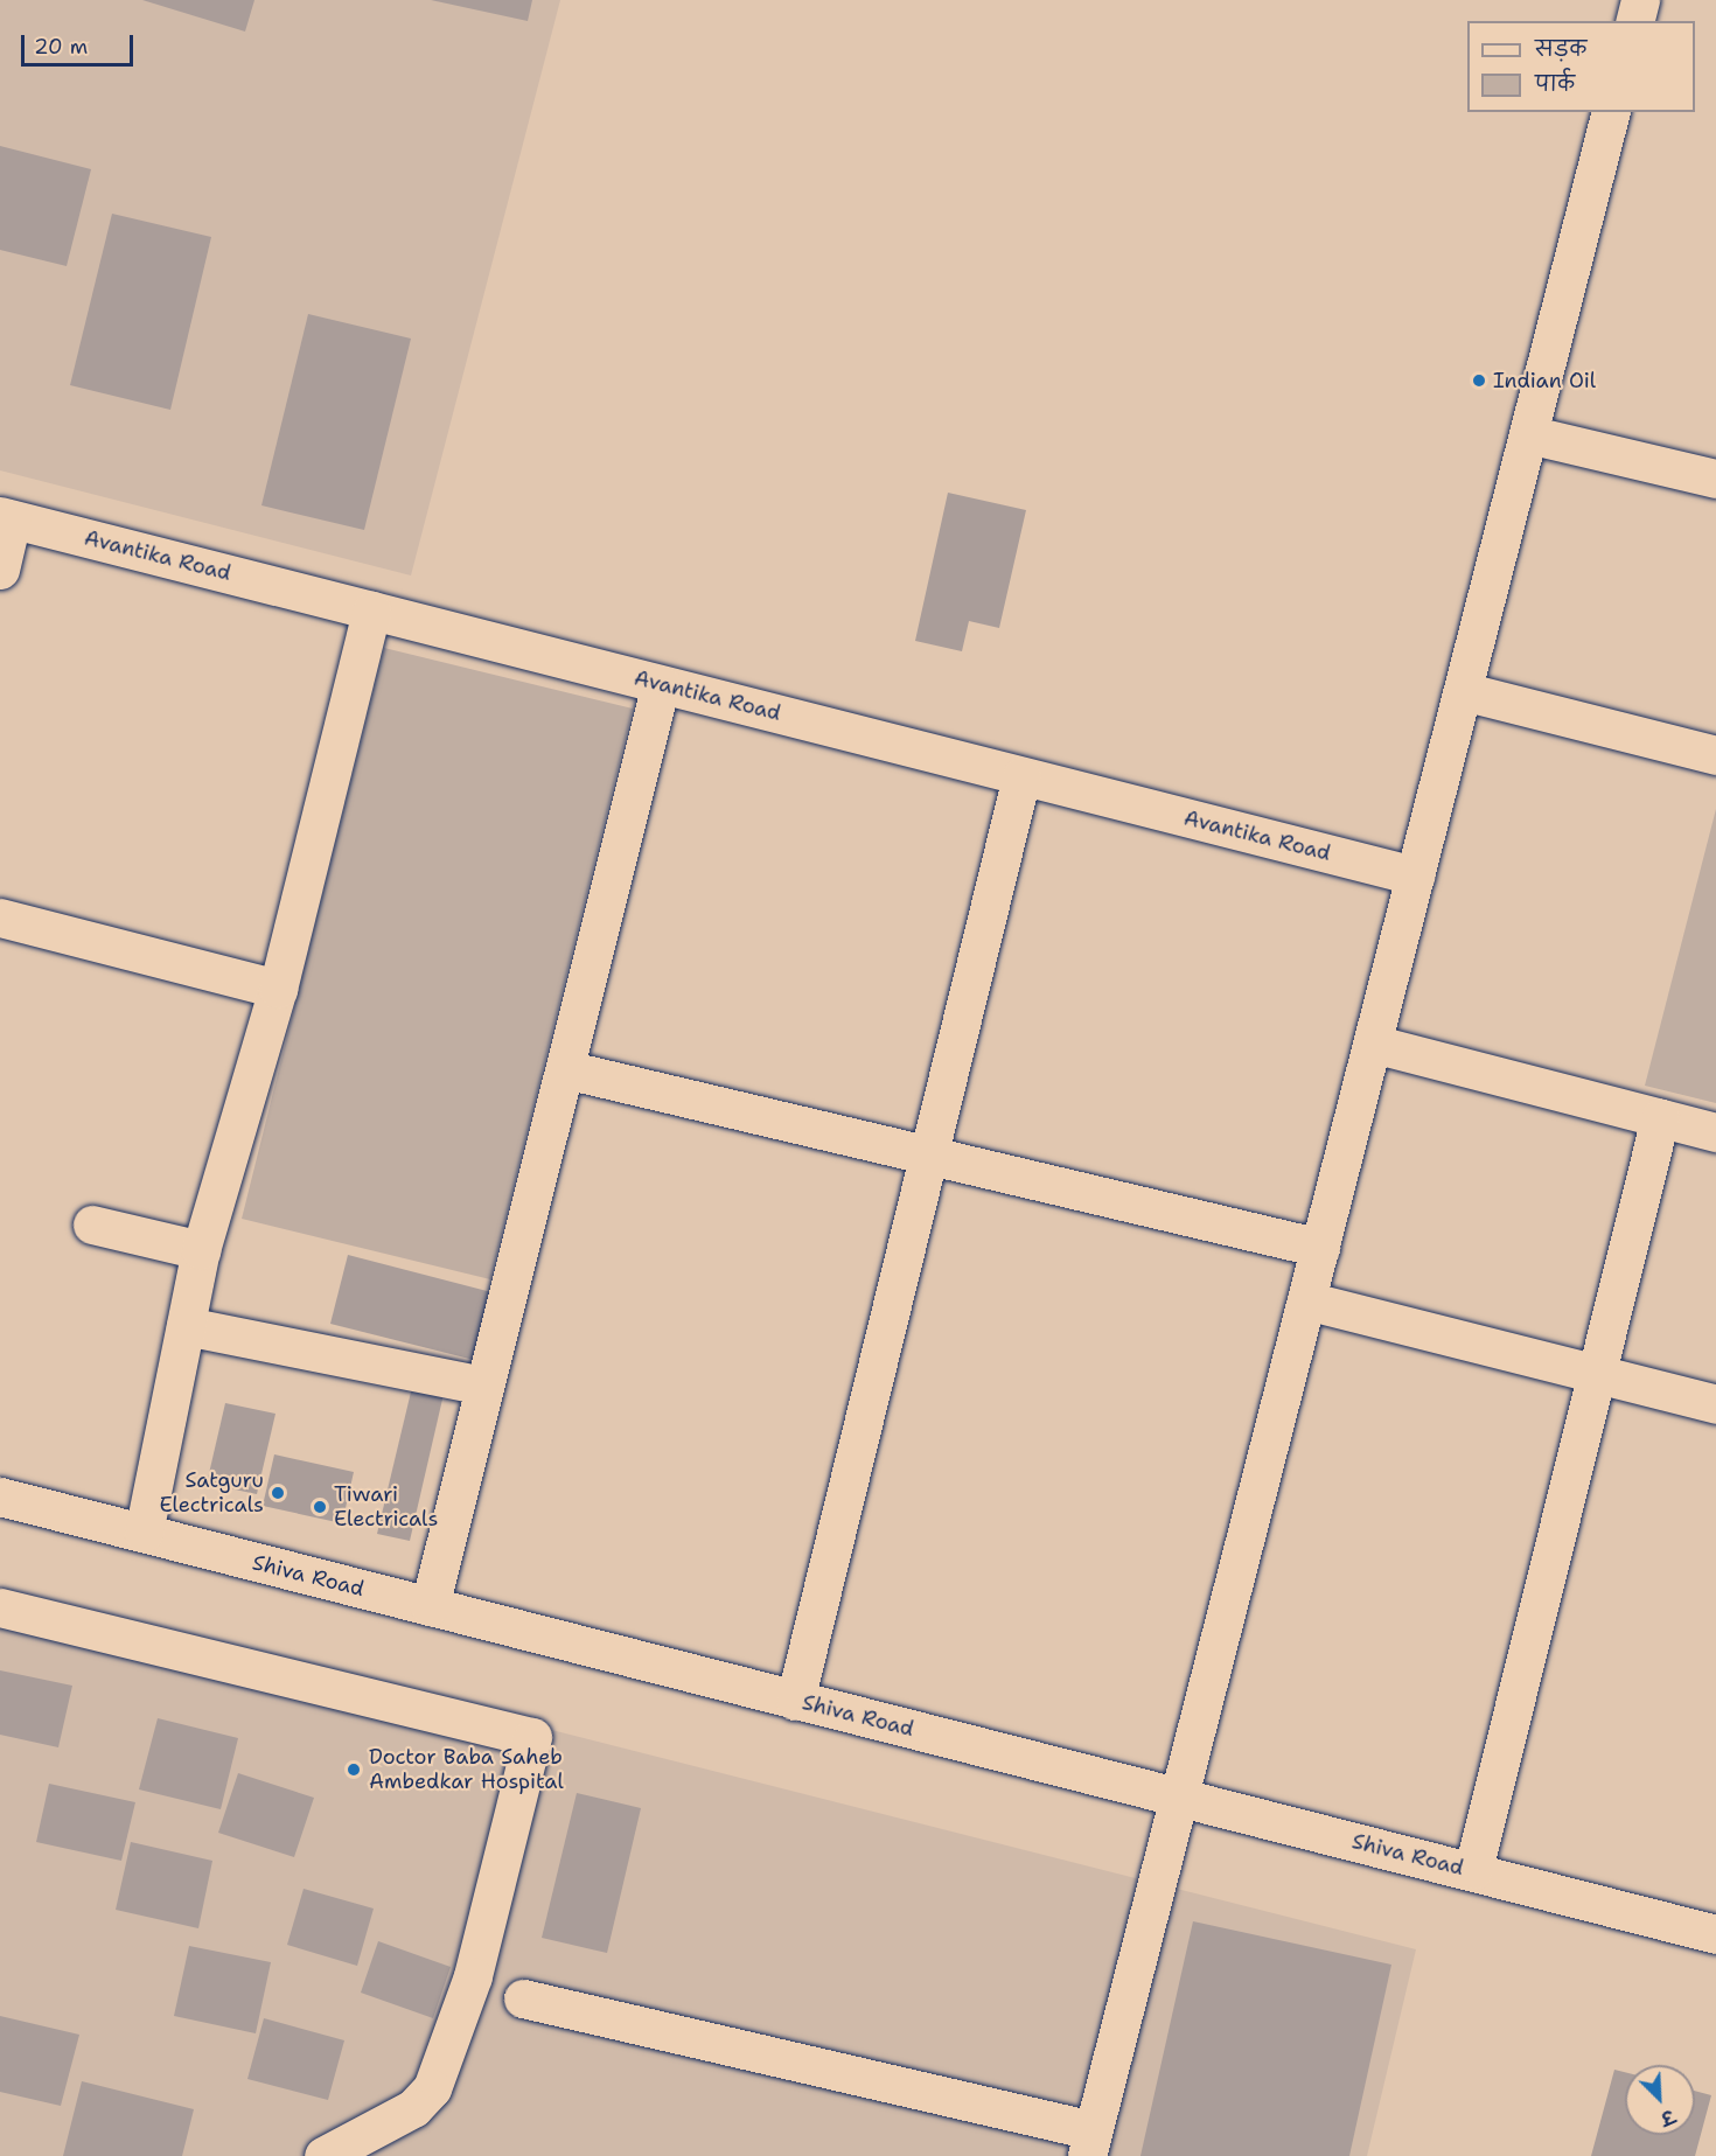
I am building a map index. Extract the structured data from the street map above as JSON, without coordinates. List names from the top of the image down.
{
  "streets": {
    "street": ["Avantika Road", "Shiva Road"]
  },
  "places": [
    "Indian Oil",
    "Satguru Electricals",
    "Tiwari Electricals",
    "Doctor Baba Saheb Ambedkar Hospital"
  ],
  "legend": ["सड़क", "पार्क"],
  "scale_bar": "20 m",
  "north": "bottom right"
}
